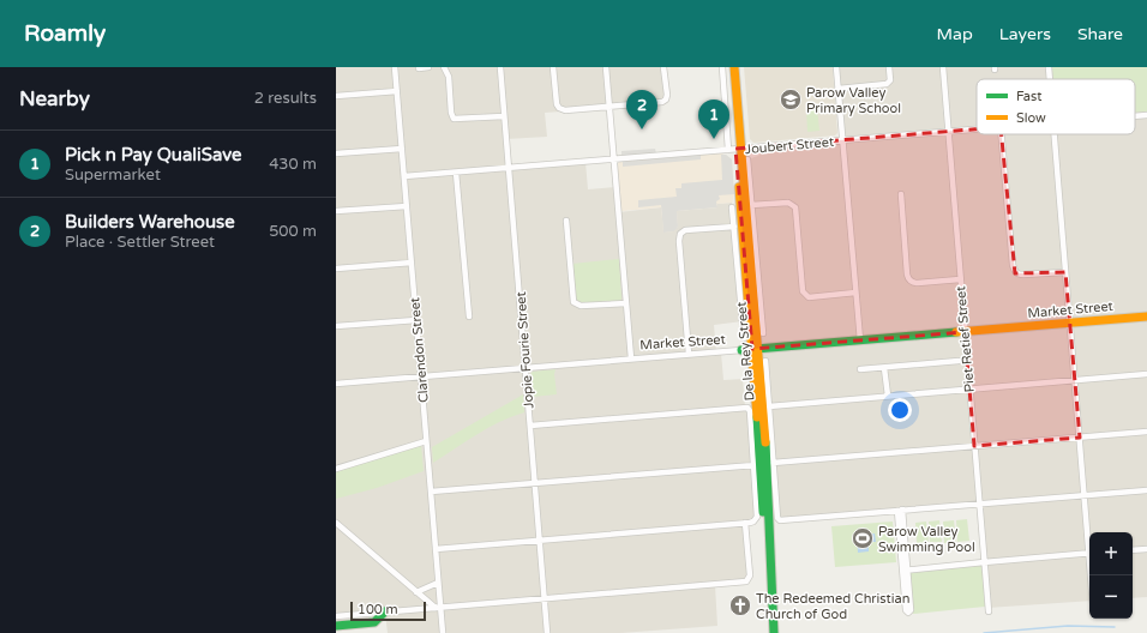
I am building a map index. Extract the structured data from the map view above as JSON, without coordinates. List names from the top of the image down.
{
  "streets": {
    "main road": ["Market Street", "De la Rey Street"],
    "street": [
      "Joubert Street",
      "Piet Retief Street",
      "Clarendon Street",
      "Jopie Fourie Street"
    ]
  },
  "crossings": [
    ["Joubert Street", "Piet Retief Street"],
    ["Joubert Street", "Clarendon Street"],
    ["Joubert Street", "Jopie Fourie Street"],
    ["Joubert Street", "De la Rey Street"],
    ["Market Street", "Piet Retief Street"],
    ["Market Street", "Clarendon Street"],
    ["Market Street", "Jopie Fourie Street"],
    ["Market Street", "De la Rey Street"],
    ["Jopie Fourie Street", "De la Rey Street"]
  ],
  "places": {
    "school or university": ["Parow Valley Primary School"],
    "sports": ["Parow Valley Swimming Pool"],
    "church": ["The Redeemed Christian Church of God"]
  },
  "legend": ["Fast", "Slow"],
  "scale_bar": "100 m",
  "page": {
    "header": "Roamly",
    "nav": ["Map", "Layers", "Share"],
    "heading": ["Nearby", "2 results"],
    "pins": ["2", "1"],
    "list": [
      {
        "mark": "1",
        "name": "Pick n Pay QualiSave",
        "note": "Supermarket",
        "value": "430 m"
      },
      {
        "mark": "2",
        "name": "Builders Warehouse",
        "note": "Place · Settler Street",
        "value": "500 m"
      }
    ],
    "map_buttons": ["+", "−"],
    "scale": "100 m"
  }
}
